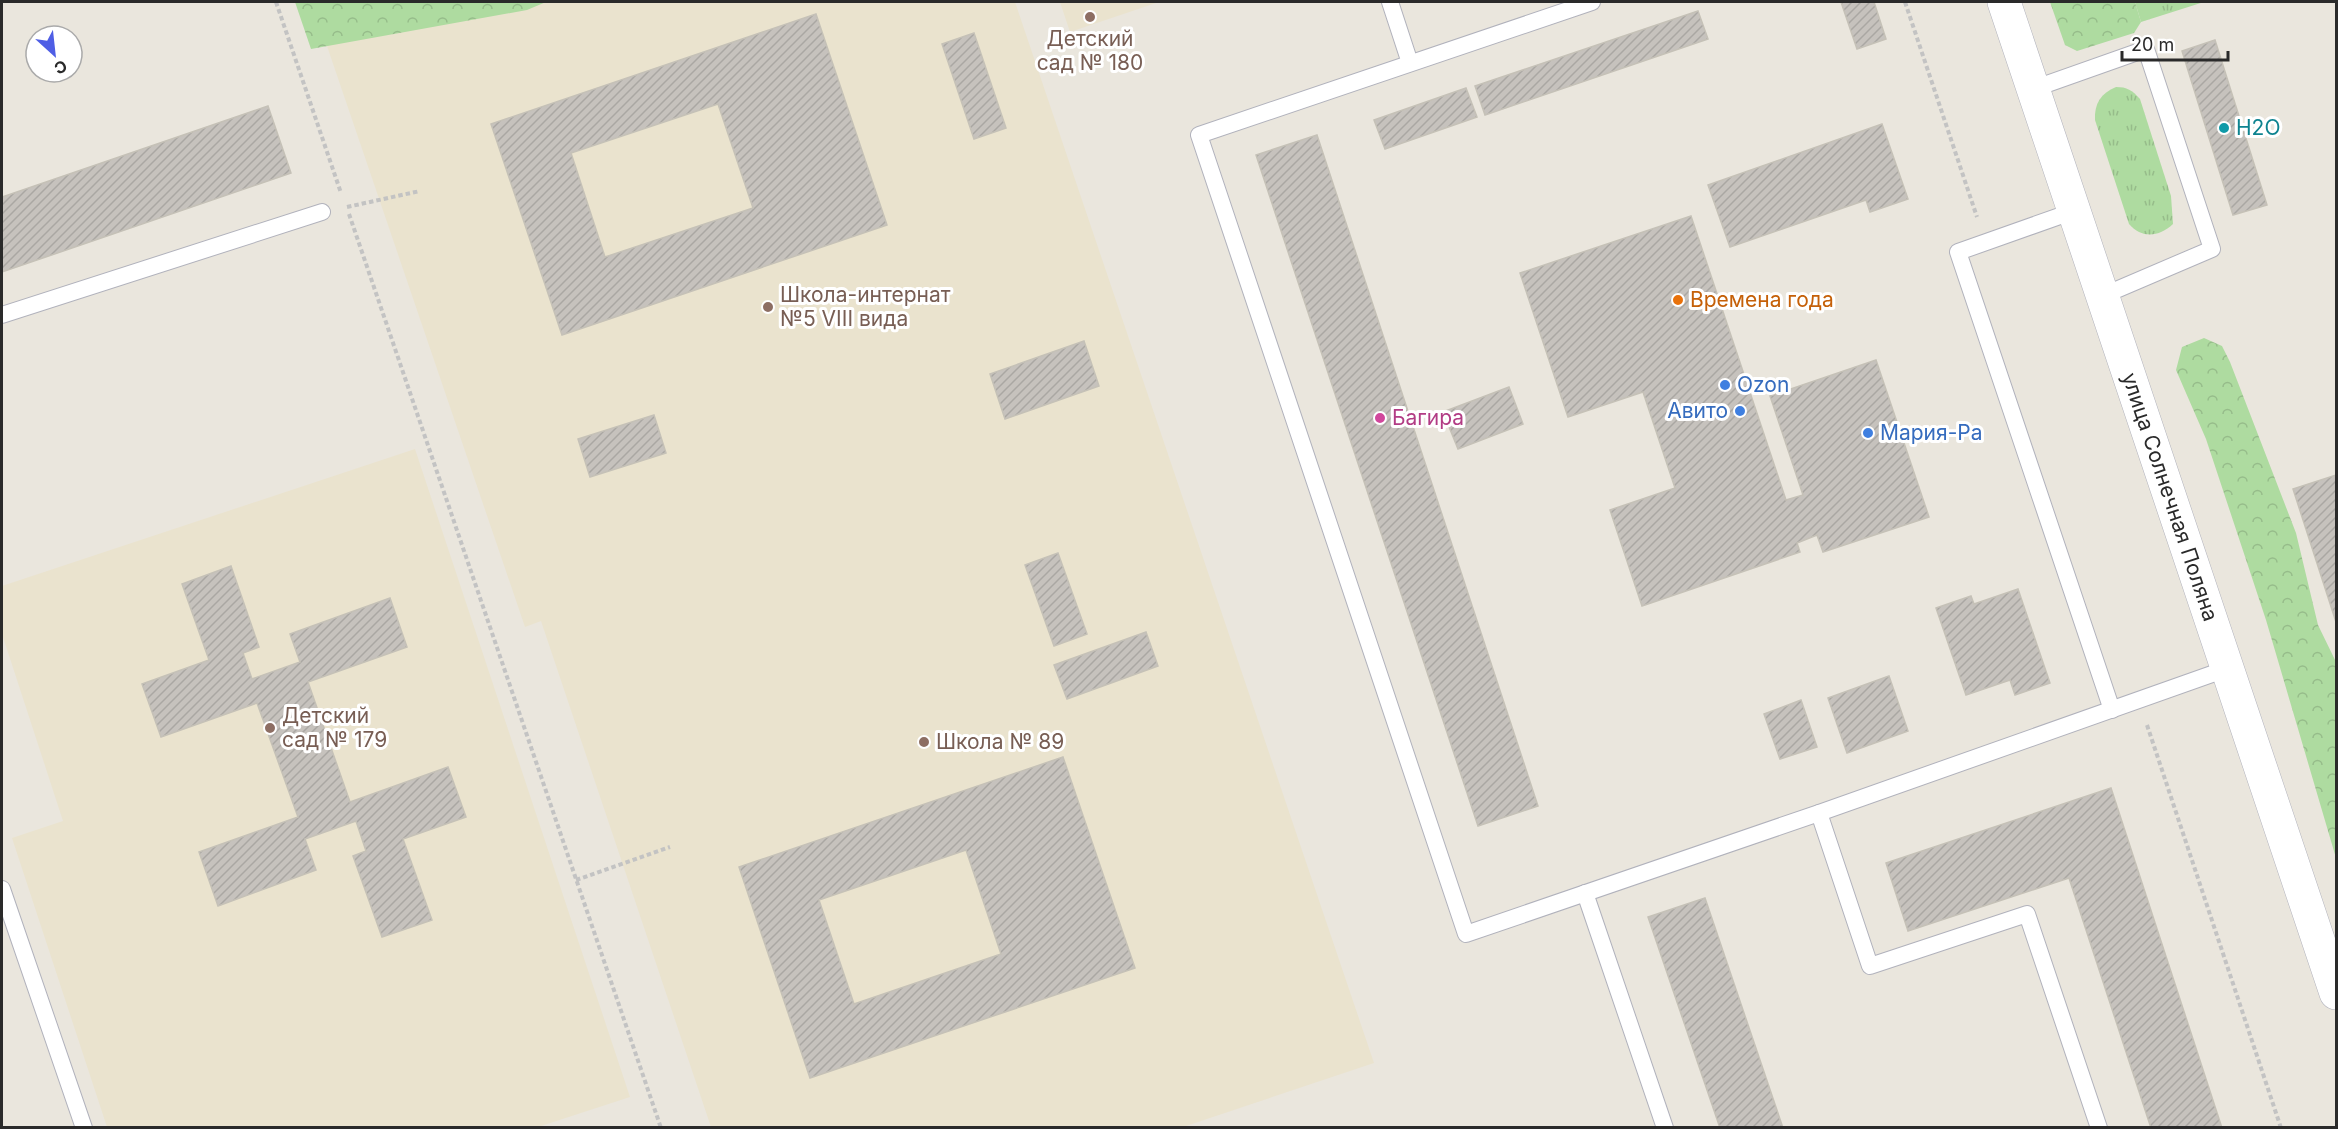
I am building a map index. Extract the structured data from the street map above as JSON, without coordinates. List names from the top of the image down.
{
  "streets": {
    "street": ["улица Солнечная Поляна"]
  },
  "places": [
    "Детский сад № 180",
    "H2O",
    "Времена года",
    "Школа-интернат №5 VIII вида",
    "Ozon",
    "Авито",
    "Багира",
    "Мария-Ра",
    "Детский сад № 179",
    "Школа № 89"
  ],
  "scale_bar": "20 m",
  "north": "bottom right"
}
